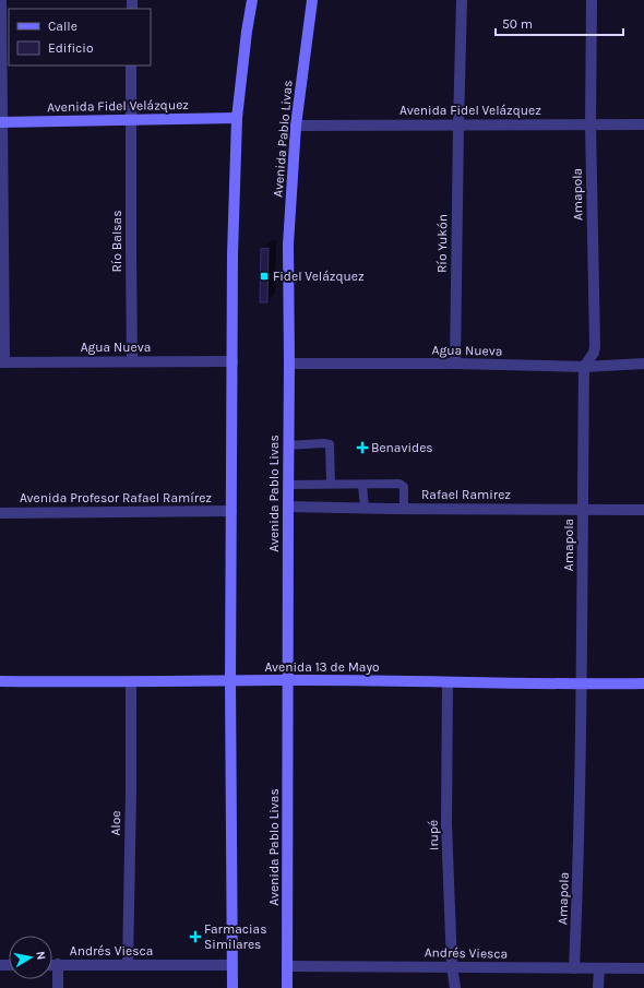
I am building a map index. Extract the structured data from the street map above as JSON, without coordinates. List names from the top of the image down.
{
  "streets": {
    "main road": ["Avenida Fidel Velázquez", "Avenida Pablo Livas", "Avenida 13 de Mayo"],
    "street": [
      "Amapola",
      "Río Balsas",
      "Río Yukón",
      "Agua Nueva",
      "Rafael Ramirez",
      "Avenida Profesor Rafael Ramírez",
      "Aloe",
      "Irupé",
      "Andrés Viesca"
    ]
  },
  "crossings": [
    ["Avenida Fidel Velázquez", "Avenida Pablo Livas"],
    ["Avenida Fidel Velázquez", "Amapola"],
    ["Avenida Fidel Velázquez", "Río Balsas"],
    ["Avenida Fidel Velázquez", "Río Yukón"],
    ["Avenida Pablo Livas", "Agua Nueva"],
    ["Avenida Pablo Livas", "Rafael Ramirez"],
    ["Avenida Pablo Livas", "Avenida 13 de Mayo"],
    ["Avenida Pablo Livas", "Andrés Viesca"],
    ["Amapola", "Agua Nueva"],
    ["Amapola", "Rafael Ramirez"],
    ["Amapola", "Avenida 13 de Mayo"],
    ["Amapola", "Andrés Viesca"],
    ["Río Balsas", "Agua Nueva"],
    ["Río Yukón", "Agua Nueva"],
    ["Avenida 13 de Mayo", "Aloe"],
    ["Avenida 13 de Mayo", "Irupé"],
    ["Aloe", "Andrés Viesca"],
    ["Irupé", "Andrés Viesca"]
  ],
  "places": {
    "transit": ["Fidel Velázquez"],
    "health": ["Benavides", "Farmacias Similares"]
  },
  "legend": ["Calle", "Edificio"],
  "scale_bar": "50 m",
  "north": "right"
}
